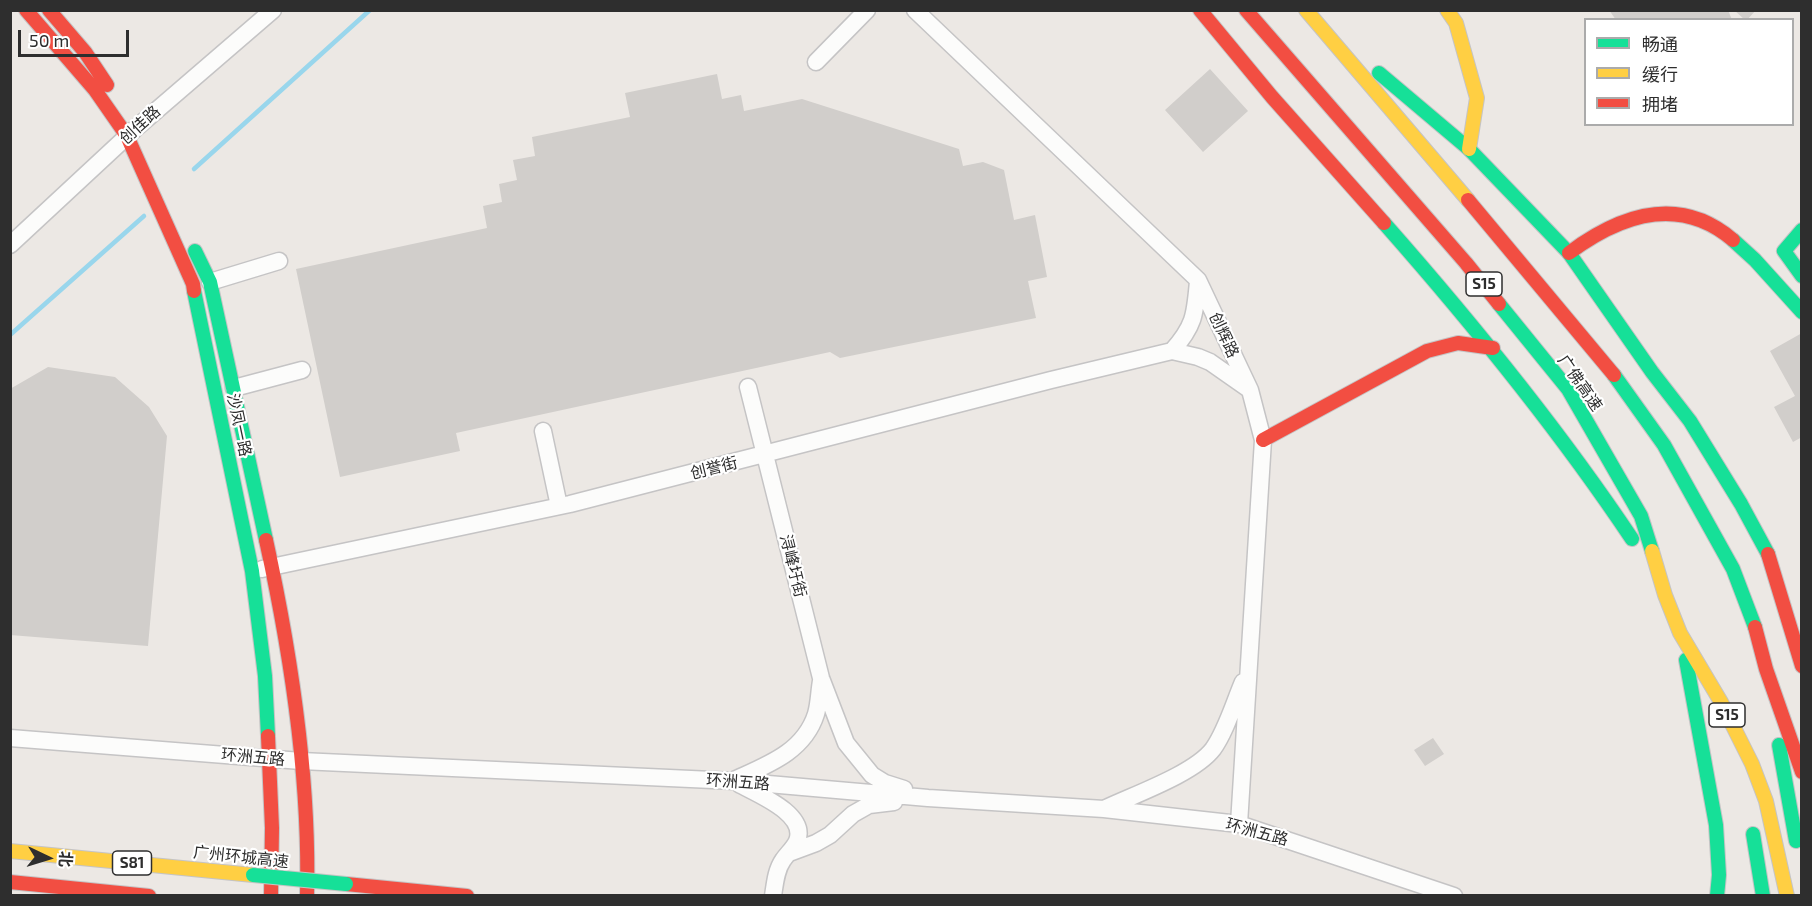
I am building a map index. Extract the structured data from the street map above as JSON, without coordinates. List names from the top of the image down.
{
  "streets": {
    "main road": [
      "S15",
      "广佛高速",
      "沙凤一路",
      "广州环城高速",
      "S81"
    ],
    "street": [
      "创佳路",
      "创辉路",
      "创誉街",
      "浔峰圩街",
      "环洲五路"
    ]
  },
  "crossings": [
    ["创佳路", "沙凤一路"],
    ["创辉路", "环洲五路"],
    ["沙凤一路", "创誉街"],
    ["沙凤一路", "环洲五路"],
    ["创誉街", "浔峰圩街"],
    ["浔峰圩街", "环洲五路"]
  ],
  "legend": ["畅通", "缓行", "拥堵"],
  "scale_bar": "50 m",
  "north": "right"
}
